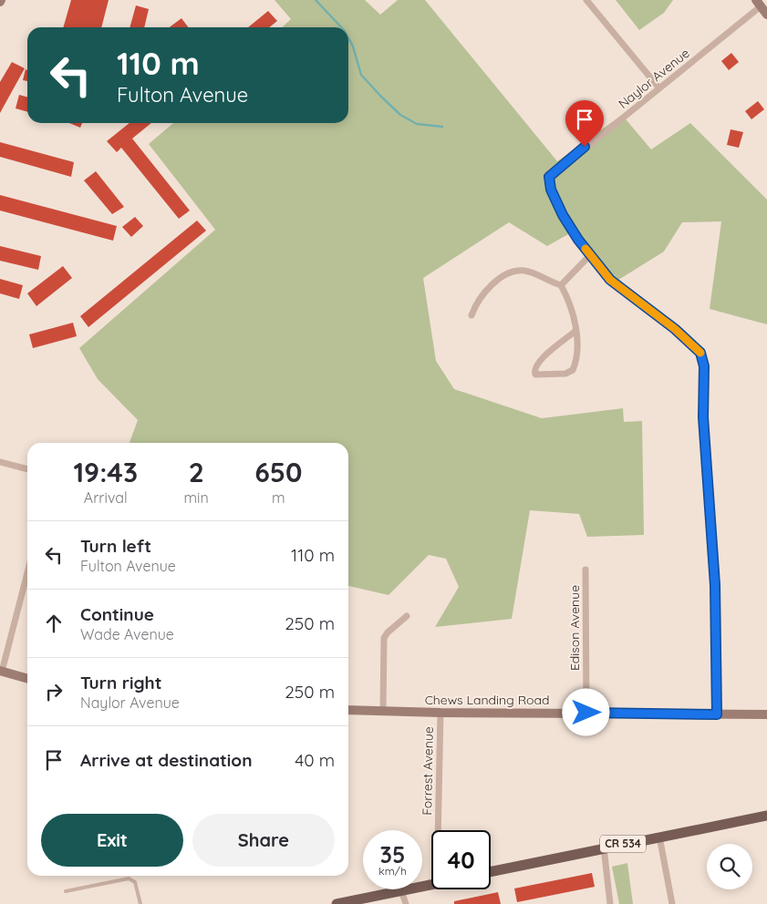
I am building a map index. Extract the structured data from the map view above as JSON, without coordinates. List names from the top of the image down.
{
  "streets": {
    "main road": ["CR 534"],
    "street": [
      "Naylor Avenue",
      "Edison Avenue",
      "Chews Landing Road",
      "Forrest Avenue"
    ]
  },
  "crossings": [
    ["Edison Avenue", "Chews Landing Road"],
    ["Chews Landing Road", "Forrest Avenue"]
  ],
  "page": {
    "turn": ["110 m", "Fulton Avenue"],
    "eta": [
      "19:43",
      "Arrival",
      "2",
      "min",
      "650",
      "m"
    ],
    "list": [
      {
        "name": "Turn left",
        "note": "Fulton Avenue",
        "value": "110 m"
      },
      {
        "name": "Continue",
        "note": "Wade Avenue",
        "value": "250 m"
      },
      {
        "name": "Turn right",
        "note": "Naylor Avenue",
        "value": "250 m"
      },
      {
        "name": "Arrive at destination",
        "value": "40 m"
      }
    ],
    "buttons": ["Exit", "Share"],
    "speed": "35 km/h",
    "limit": "40"
  }
}
